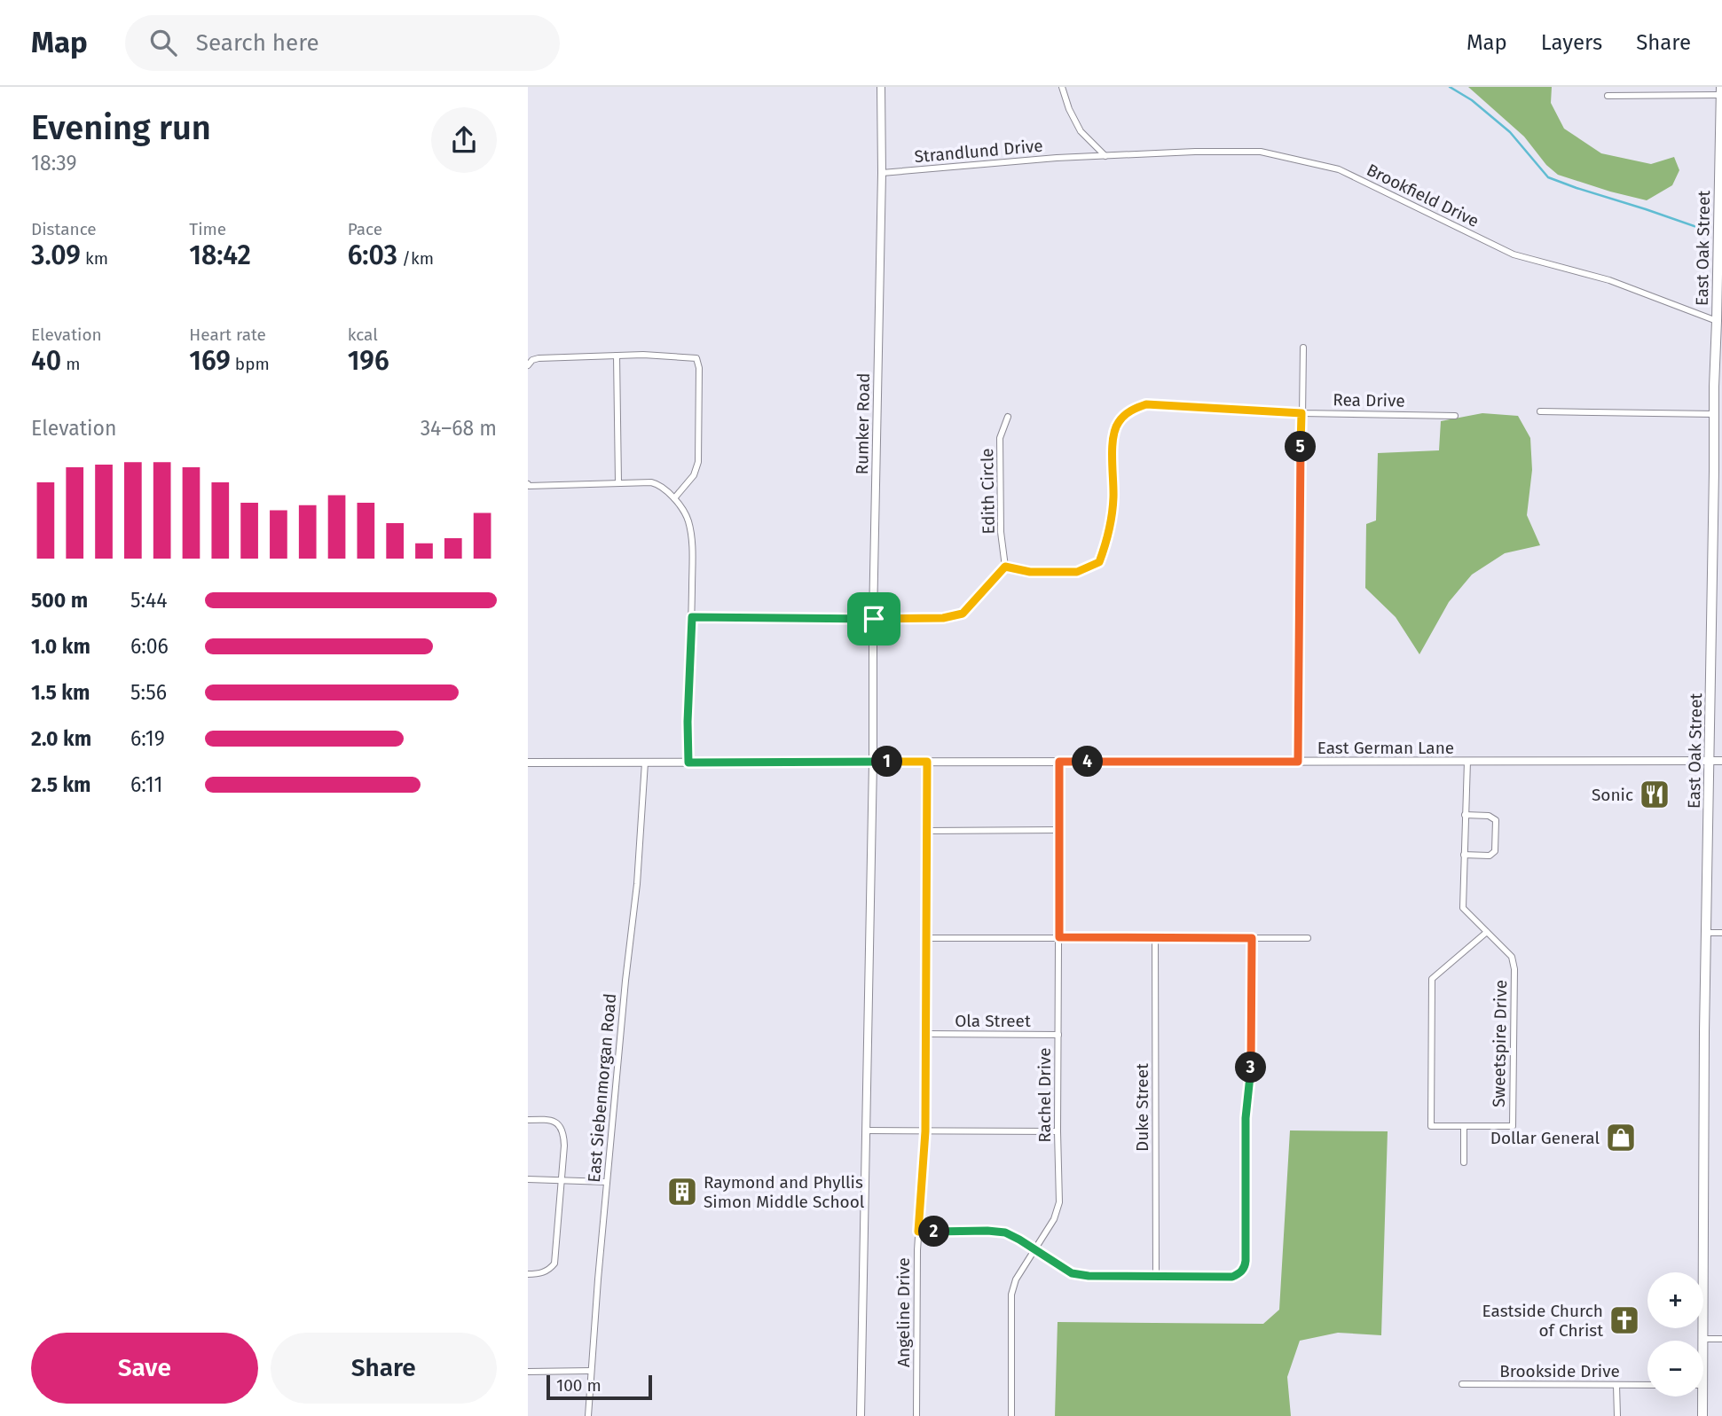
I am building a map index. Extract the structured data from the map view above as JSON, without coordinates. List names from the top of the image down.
{
  "streets": {
    "highway": ["East Oak Street"],
    "street": [
      "Strandlund Drive",
      "Brookfield Drive",
      "Rea Drive",
      "Rumker Road",
      "Edith Circle",
      "East German Lane",
      "Ola Street",
      "Sweetspire Drive",
      "East Siebenmorgan Road",
      "Rachel Drive",
      "Duke Street",
      "Angeline Drive",
      "Brookside Drive"
    ]
  },
  "crossings": [
    ["Strandlund Drive", "Brookfield Drive"],
    ["Strandlund Drive", "Rumker Road"],
    ["Brookfield Drive", "East Oak Street"],
    ["East Oak Street", "East German Lane"],
    ["Rea Drive", "Edith Circle"],
    ["Rumker Road", "East German Lane"],
    ["East German Lane", "East Siebenmorgan Road"],
    ["East German Lane", "Rachel Drive"],
    ["East German Lane", "Angeline Drive"],
    ["Ola Street", "Rachel Drive"],
    ["Ola Street", "Angeline Drive"]
  ],
  "places": {
    "restaurant": ["Sonic"],
    "shop": ["Dollar General"],
    "building": ["Raymond and Phyllis Simon Middle School"],
    "church": ["Eastside Church of Christ"]
  },
  "scale_bar": "100 m",
  "page": {
    "header": "Map",
    "search": "Search here",
    "nav": ["Map", "Layers", "Share"],
    "heading": ["Evening run", "18:39"],
    "stats": [
      ["Distance", "3.09 km"],
      ["Time", "18:42"],
      ["Pace", "6:03 /km"],
      ["Elevation", "40 m"],
      ["Heart rate", "169 bpm"],
      ["kcal", "196"]
    ],
    "chart": ["Elevation", "34–68 m"],
    "pins": [
      "5",
      "1",
      "4",
      "3",
      "2"
    ],
    "list": [
      {
        "name": "500 m",
        "note": "5:44"
      },
      {
        "name": "1.0 km",
        "note": "6:06"
      },
      {
        "name": "1.5 km",
        "note": "5:56"
      },
      {
        "name": "2.0 km",
        "note": "6:19"
      },
      {
        "name": "2.5 km",
        "note": "6:11"
      }
    ],
    "map_buttons": ["+", "−"],
    "buttons": ["Save", "Share"],
    "scale": "100 m"
  }
}
